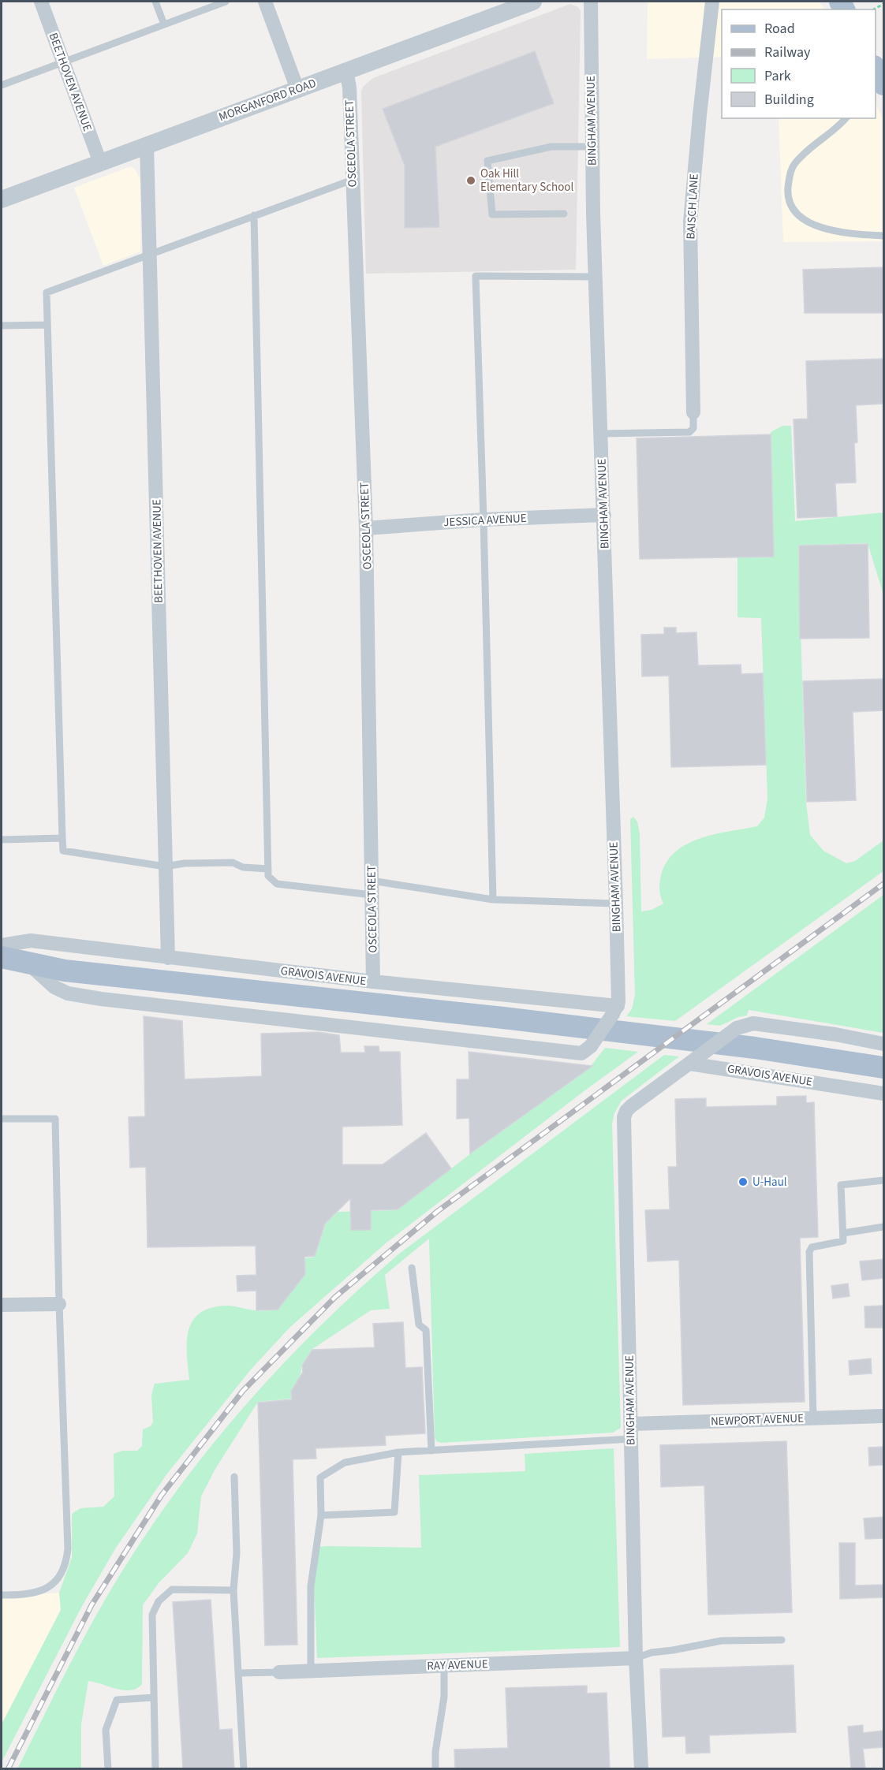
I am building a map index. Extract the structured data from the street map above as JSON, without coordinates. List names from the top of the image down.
{
  "streets": {
    "main road": ["GRAVOIS AVENUE"],
    "street": [
      "BEETHOVEN AVENUE",
      "MORGANFORD ROAD",
      "BINGHAM AVENUE",
      "OSCEOLA STREET",
      "BAISCH LANE",
      "JESSICA AVENUE",
      "NEWPORT AVENUE",
      "RAY AVENUE"
    ]
  },
  "crossings": [
    ["BEETHOVEN AVENUE", "MORGANFORD ROAD"],
    ["BEETHOVEN AVENUE", "GRAVOIS AVENUE"],
    ["MORGANFORD ROAD", "OSCEOLA STREET"],
    ["BINGHAM AVENUE", "JESSICA AVENUE"],
    ["BINGHAM AVENUE", "GRAVOIS AVENUE"],
    ["BINGHAM AVENUE", "NEWPORT AVENUE"],
    ["BINGHAM AVENUE", "RAY AVENUE"],
    ["OSCEOLA STREET", "JESSICA AVENUE"],
    ["OSCEOLA STREET", "GRAVOIS AVENUE"]
  ],
  "places": ["Oak Hill Elementary School", "U-Haul"],
  "legend": [
    "Road",
    "Railway",
    "Park",
    "Building"
  ]
}
